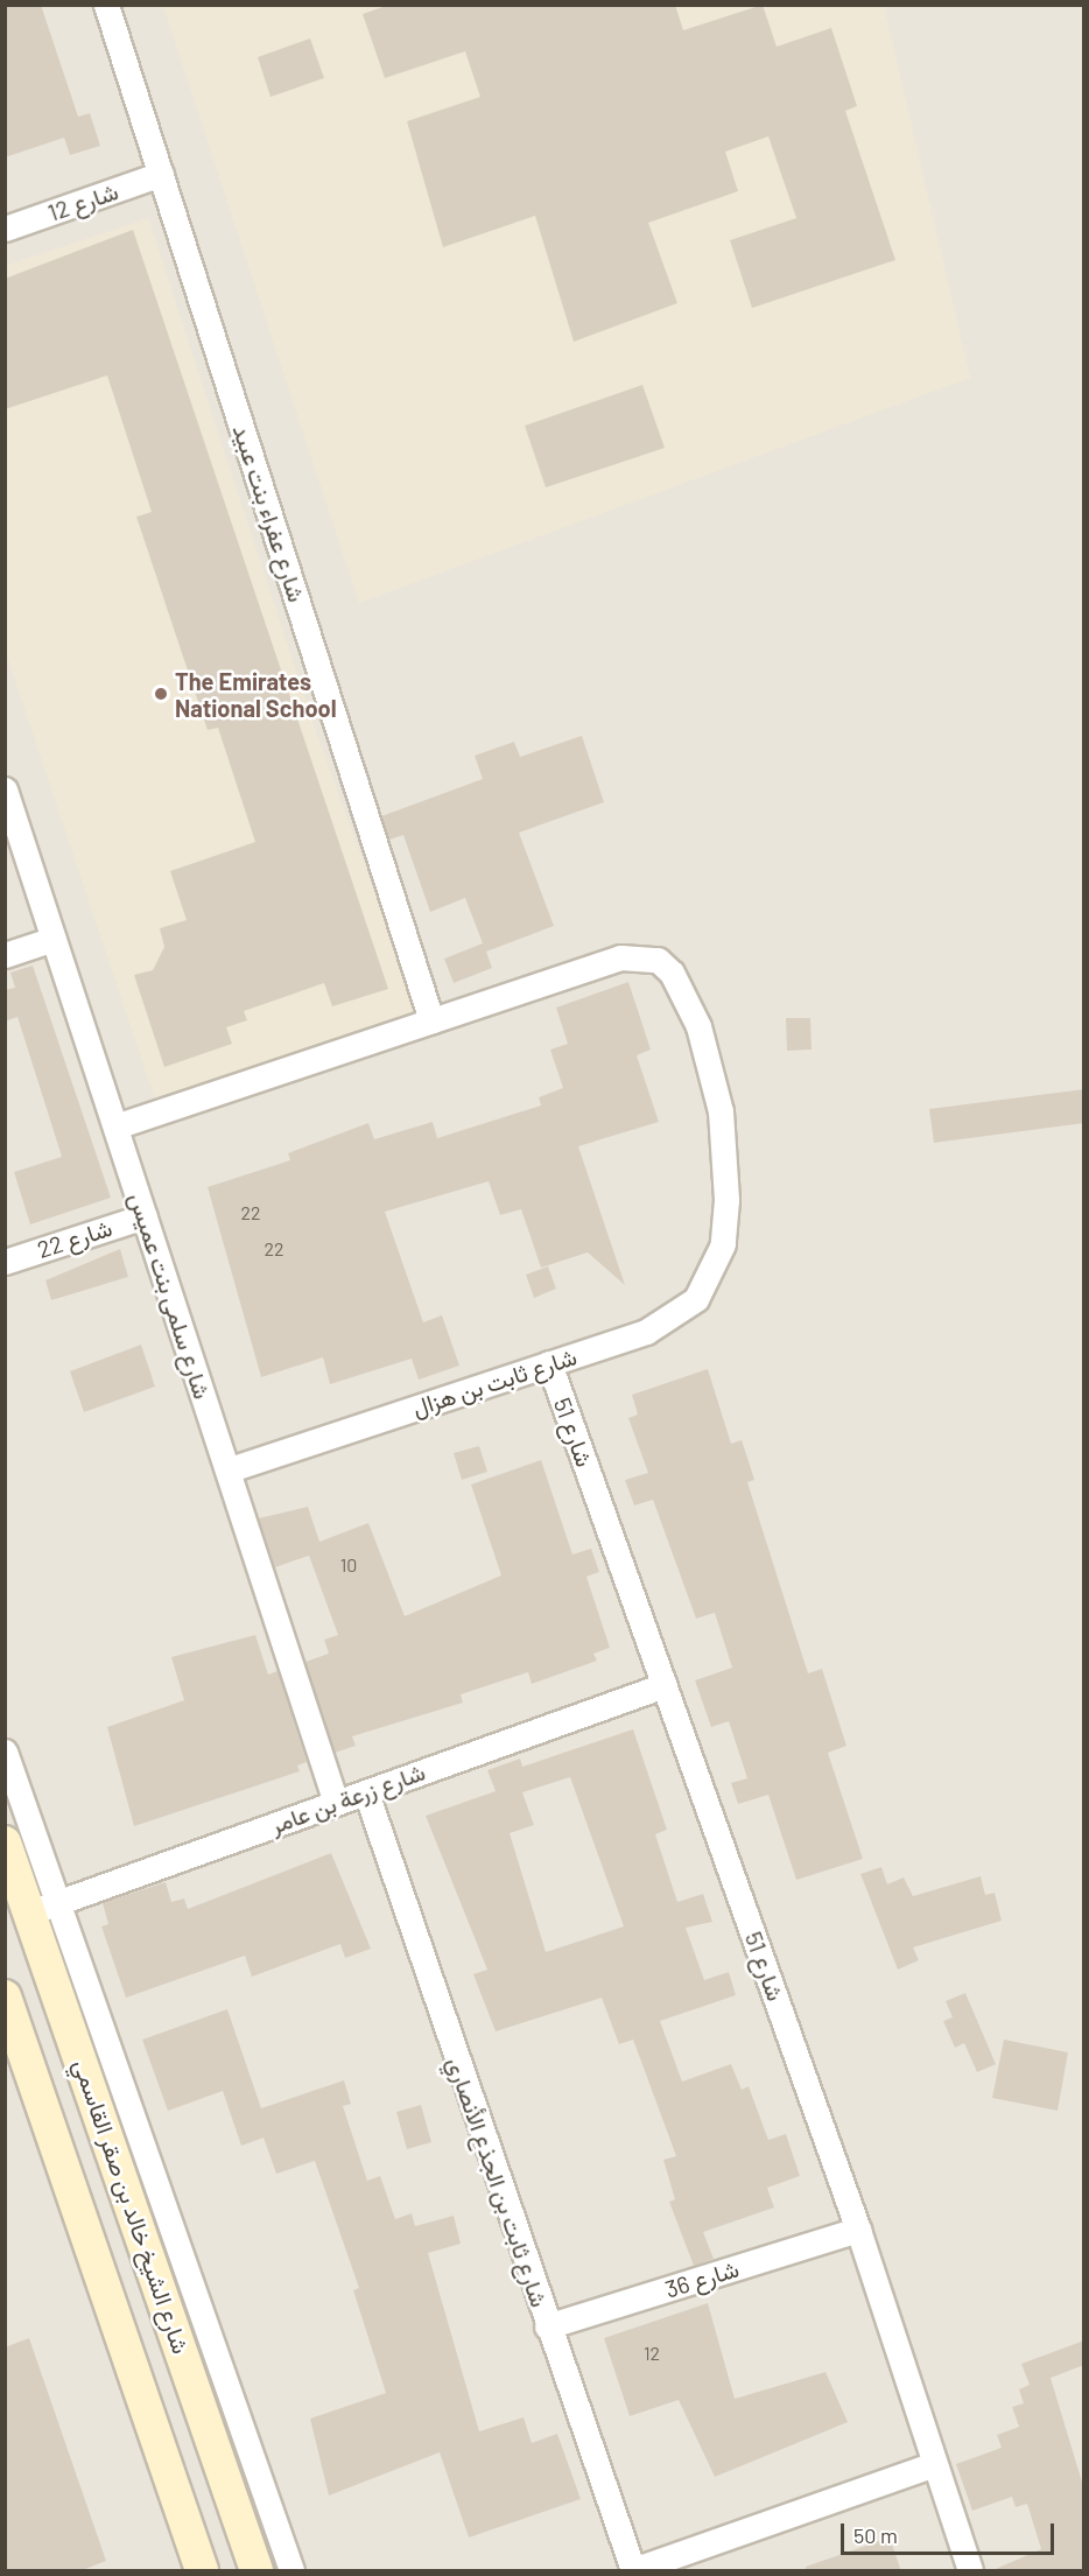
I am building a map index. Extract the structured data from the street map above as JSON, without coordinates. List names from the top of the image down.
{
  "streets": {
    "main road": ["شارع الشيخ خالد بن صقر القاسمي"],
    "street": [
      "شارع 12",
      "شارع عفراء بنت عبيد",
      "شارع 22",
      "شارع سلمى بنت عميس",
      "شارع ثابت بن هزال",
      "شارع 51",
      "شارع زرعة بن عامر",
      "شارع ثابت بن الجذع الأنصاري",
      "شارع 36"
    ]
  },
  "crossings": [
    ["شارع 12", "شارع عفراء بنت عبيد"],
    ["شارع عفراء بنت عبيد", "شارع ثابت بن هزال"],
    ["شارع 22", "شارع سلمى بنت عميس"],
    ["شارع سلمى بنت عميس", "شارع ثابت بن هزال"],
    ["شارع سلمى بنت عميس", "شارع زرعة بن عامر"],
    ["شارع ثابت بن هزال", "شارع 51"],
    ["شارع 51", "شارع زرعة بن عامر"],
    ["شارع 51", "شارع 36"],
    ["شارع زرعة بن عامر", "شارع ثابت بن الجذع الأنصاري"],
    ["شارع زرعة بن عامر", "شارع الشيخ خالد بن صقر القاسمي"],
    ["شارع ثابت بن الجذع الأنصاري", "شارع 36"]
  ],
  "places": ["The Emirates National School"],
  "house_numbers": [
    "22",
    "22",
    "10",
    "12"
  ],
  "scale_bar": "50 m"
}
